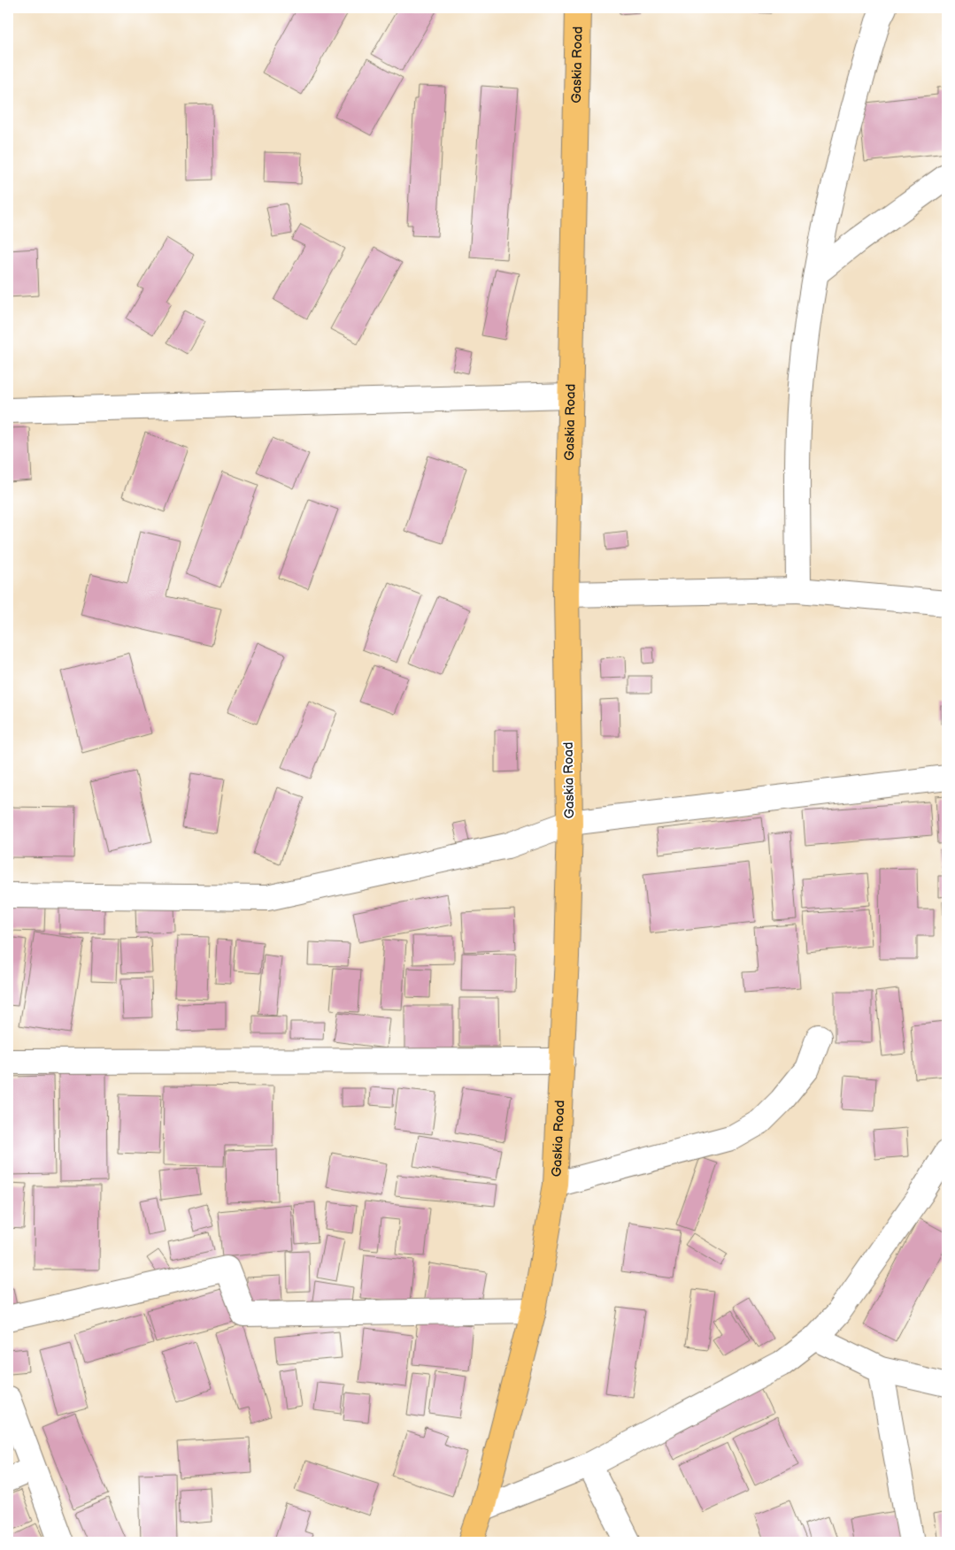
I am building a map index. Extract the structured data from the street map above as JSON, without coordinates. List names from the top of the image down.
{
  "streets": {
    "main road": ["Gaskia Road"]
  }
}
